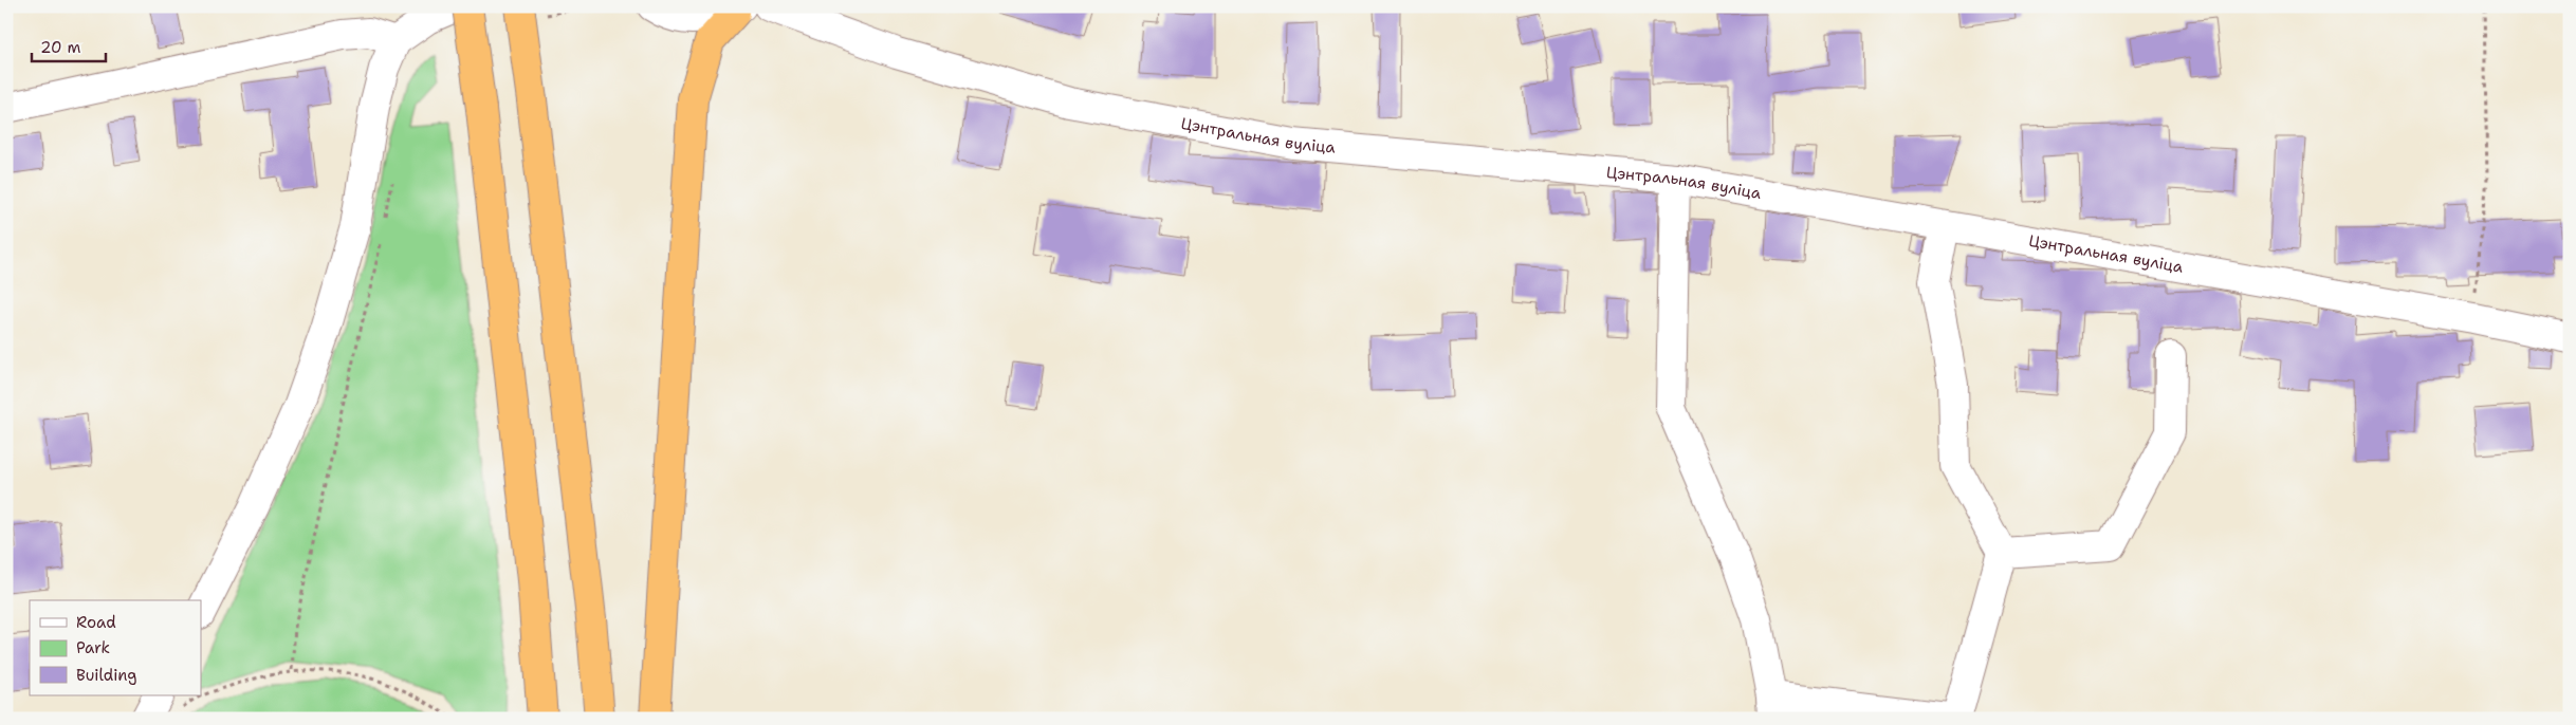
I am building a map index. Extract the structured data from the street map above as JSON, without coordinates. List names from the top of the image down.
{
  "streets": {
    "street": ["Цэнтральная вуліца"]
  },
  "legend": ["Road", "Park", "Building"],
  "scale_bar": "20 m"
}
